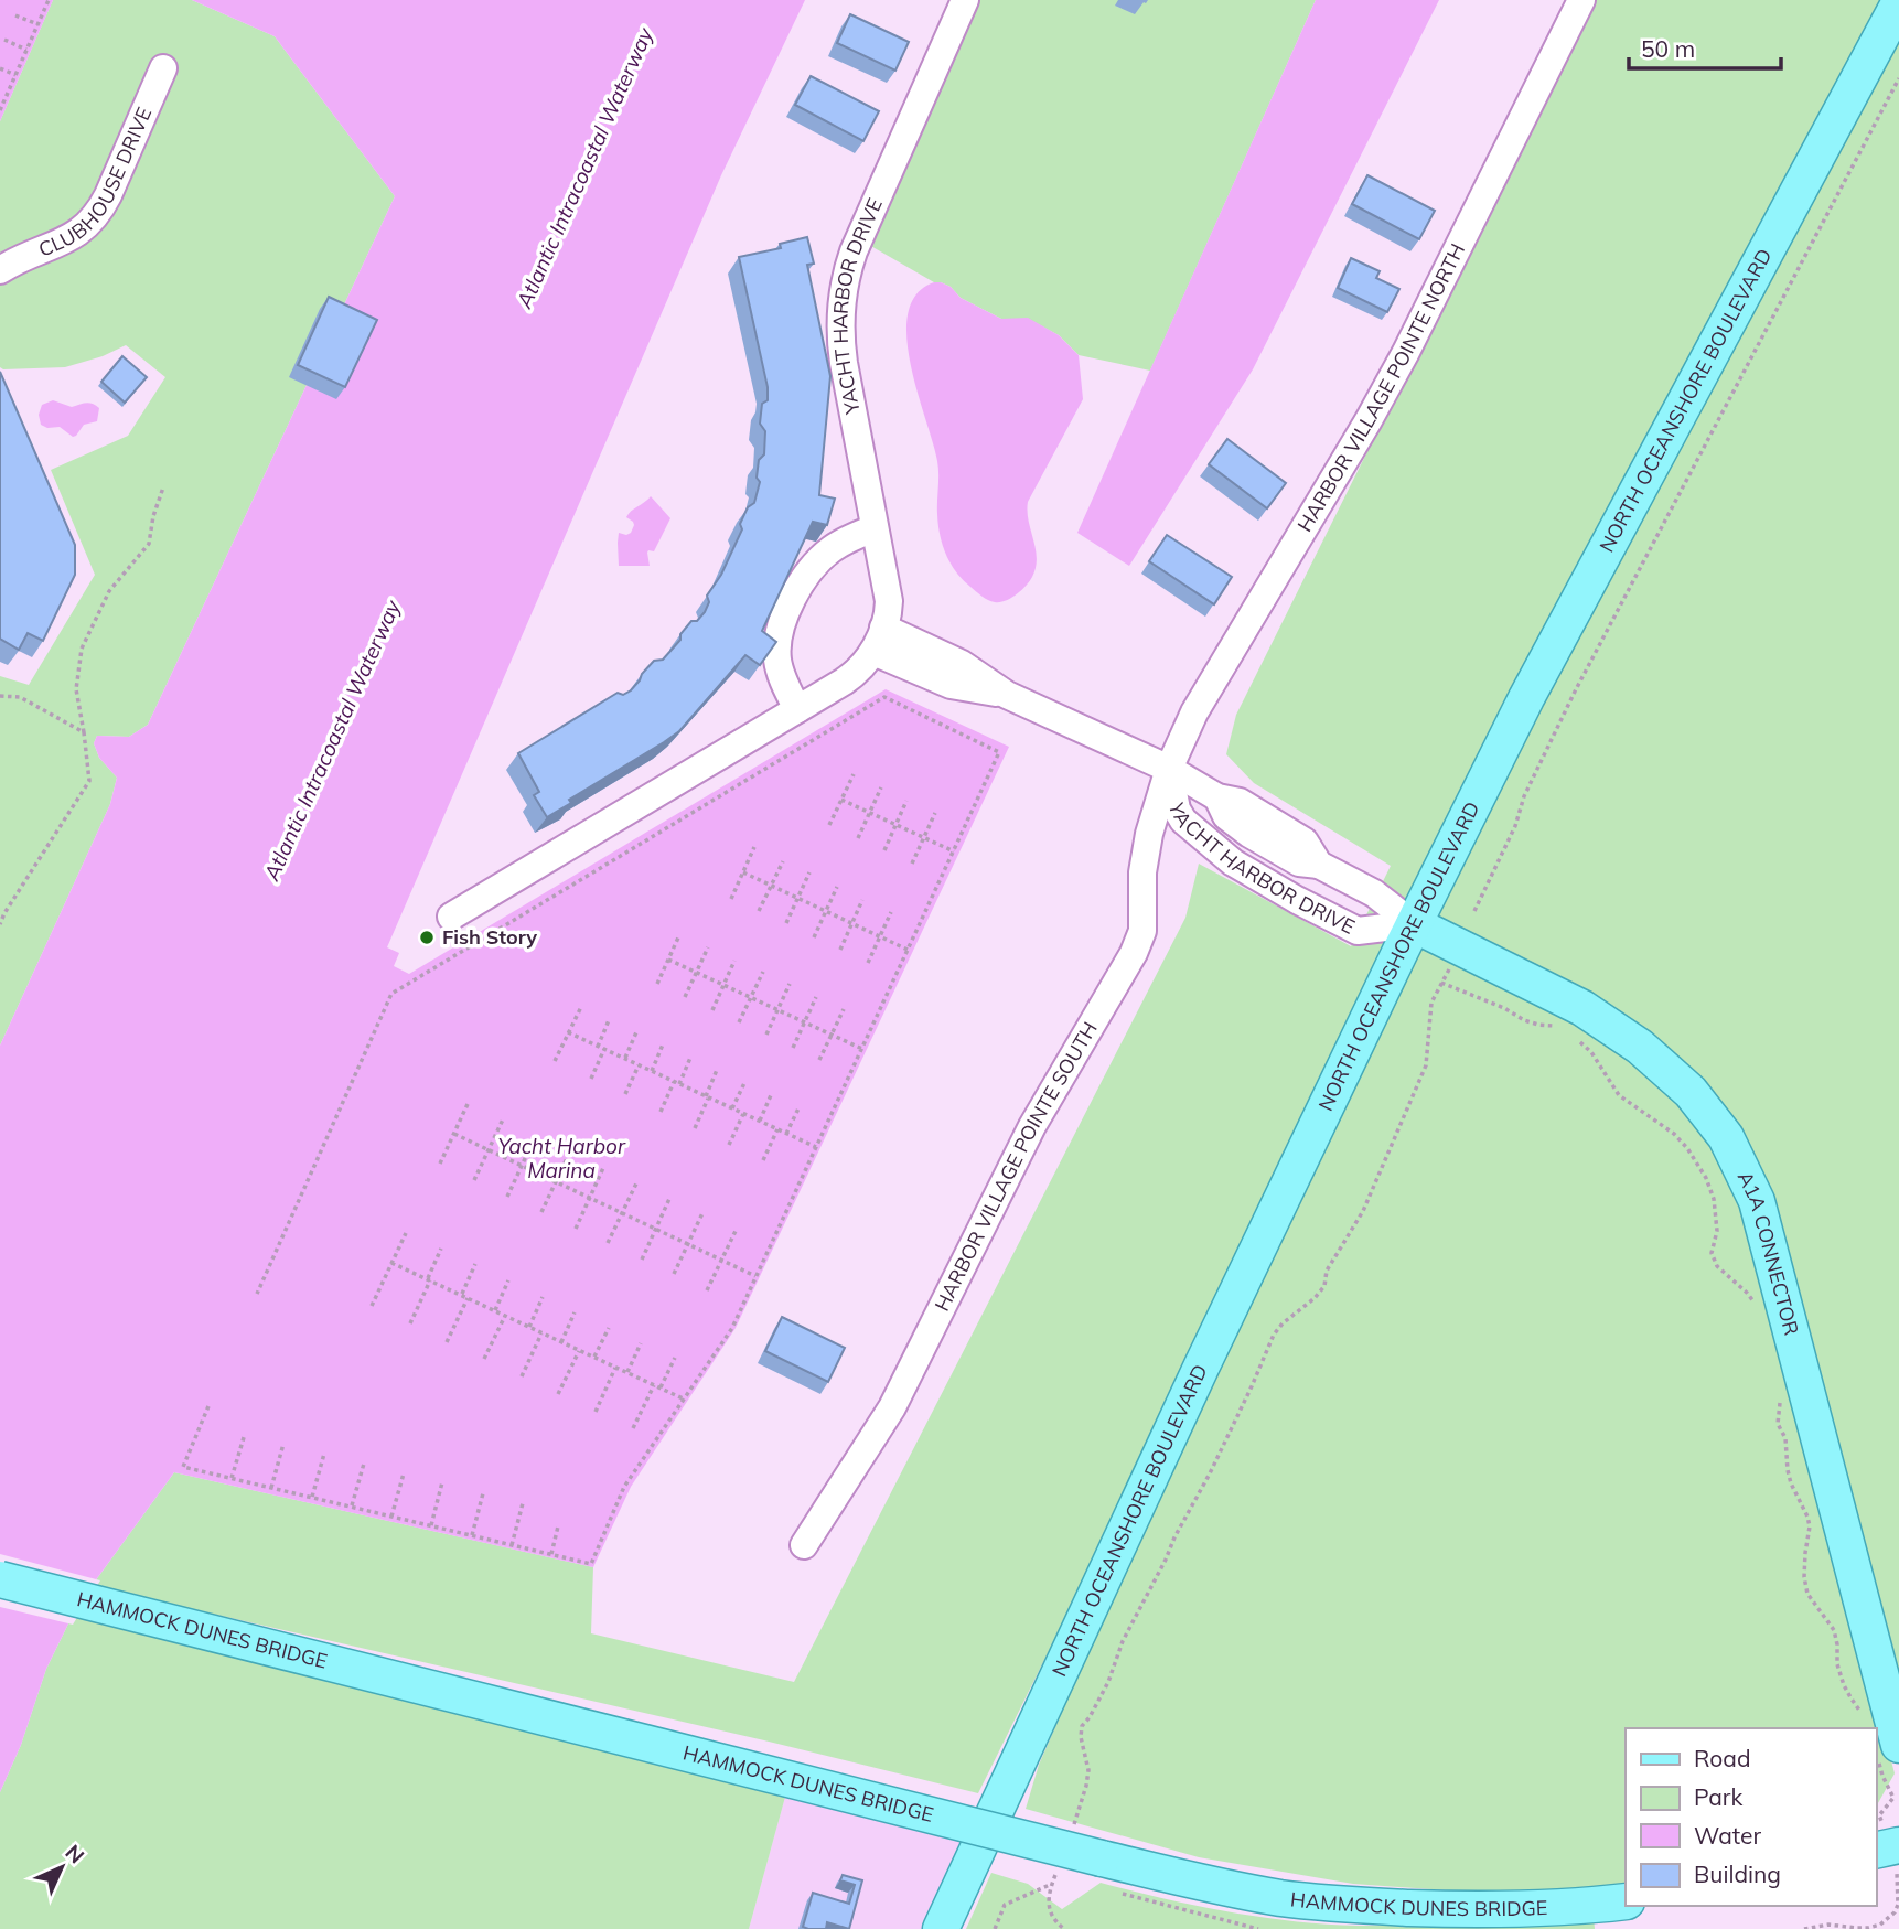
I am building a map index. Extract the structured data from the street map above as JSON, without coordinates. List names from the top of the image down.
{
  "streets": {
    "main road": ["NORTH OCEANSHORE BOULEVARD", "A1A CONNECTOR", "HAMMOCK DUNES BRIDGE"],
    "street": [
      "CLUBHOUSE DRIVE",
      "YACHT HARBOR DRIVE",
      "HARBOR VILLAGE POINTE NORTH",
      "HARBOR VILLAGE POINTE SOUTH"
    ]
  },
  "crossings": [
    ["YACHT HARBOR DRIVE", "HARBOR VILLAGE POINTE NORTH"],
    ["YACHT HARBOR DRIVE", "NORTH OCEANSHORE BOULEVARD"],
    ["YACHT HARBOR DRIVE", "HARBOR VILLAGE POINTE SOUTH"],
    ["YACHT HARBOR DRIVE", "A1A CONNECTOR"],
    ["HARBOR VILLAGE POINTE NORTH", "HARBOR VILLAGE POINTE SOUTH"],
    ["NORTH OCEANSHORE BOULEVARD", "A1A CONNECTOR"]
  ],
  "water": ["Atlantic Intracoastal Waterway", "Yacht Harbor Marina"],
  "places": ["Fish Story"],
  "legend": [
    "Road",
    "Park",
    "Water",
    "Building"
  ],
  "scale_bar": "50 m",
  "north": "top right"
}
